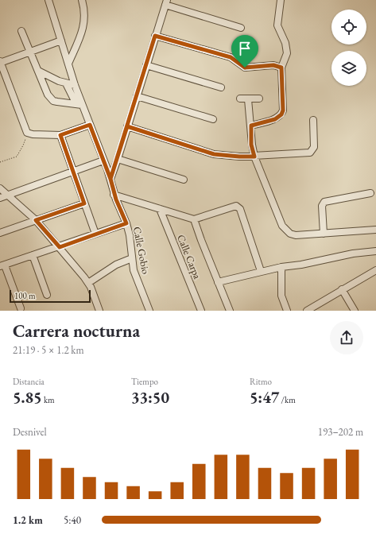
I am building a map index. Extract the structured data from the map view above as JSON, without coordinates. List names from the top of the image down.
{
  "streets": {
    "street": ["Calle Gobio", "Calle Carpa"]
  },
  "scale_bar": "100 m",
  "page": {
    "scale": "100 m",
    "heading": ["Carrera nocturna", "21:19 · 5 × 1.2 km"],
    "stats": [
      ["Distancia", "5.85 km"],
      ["Tiempo", "33:50"],
      ["Ritmo", "5:47 /km"]
    ],
    "chart": ["Desnivel", "193–202 m"],
    "list": [
      {
        "name": "1.2 km",
        "note": "5:40"
      }
    ]
  }
}
